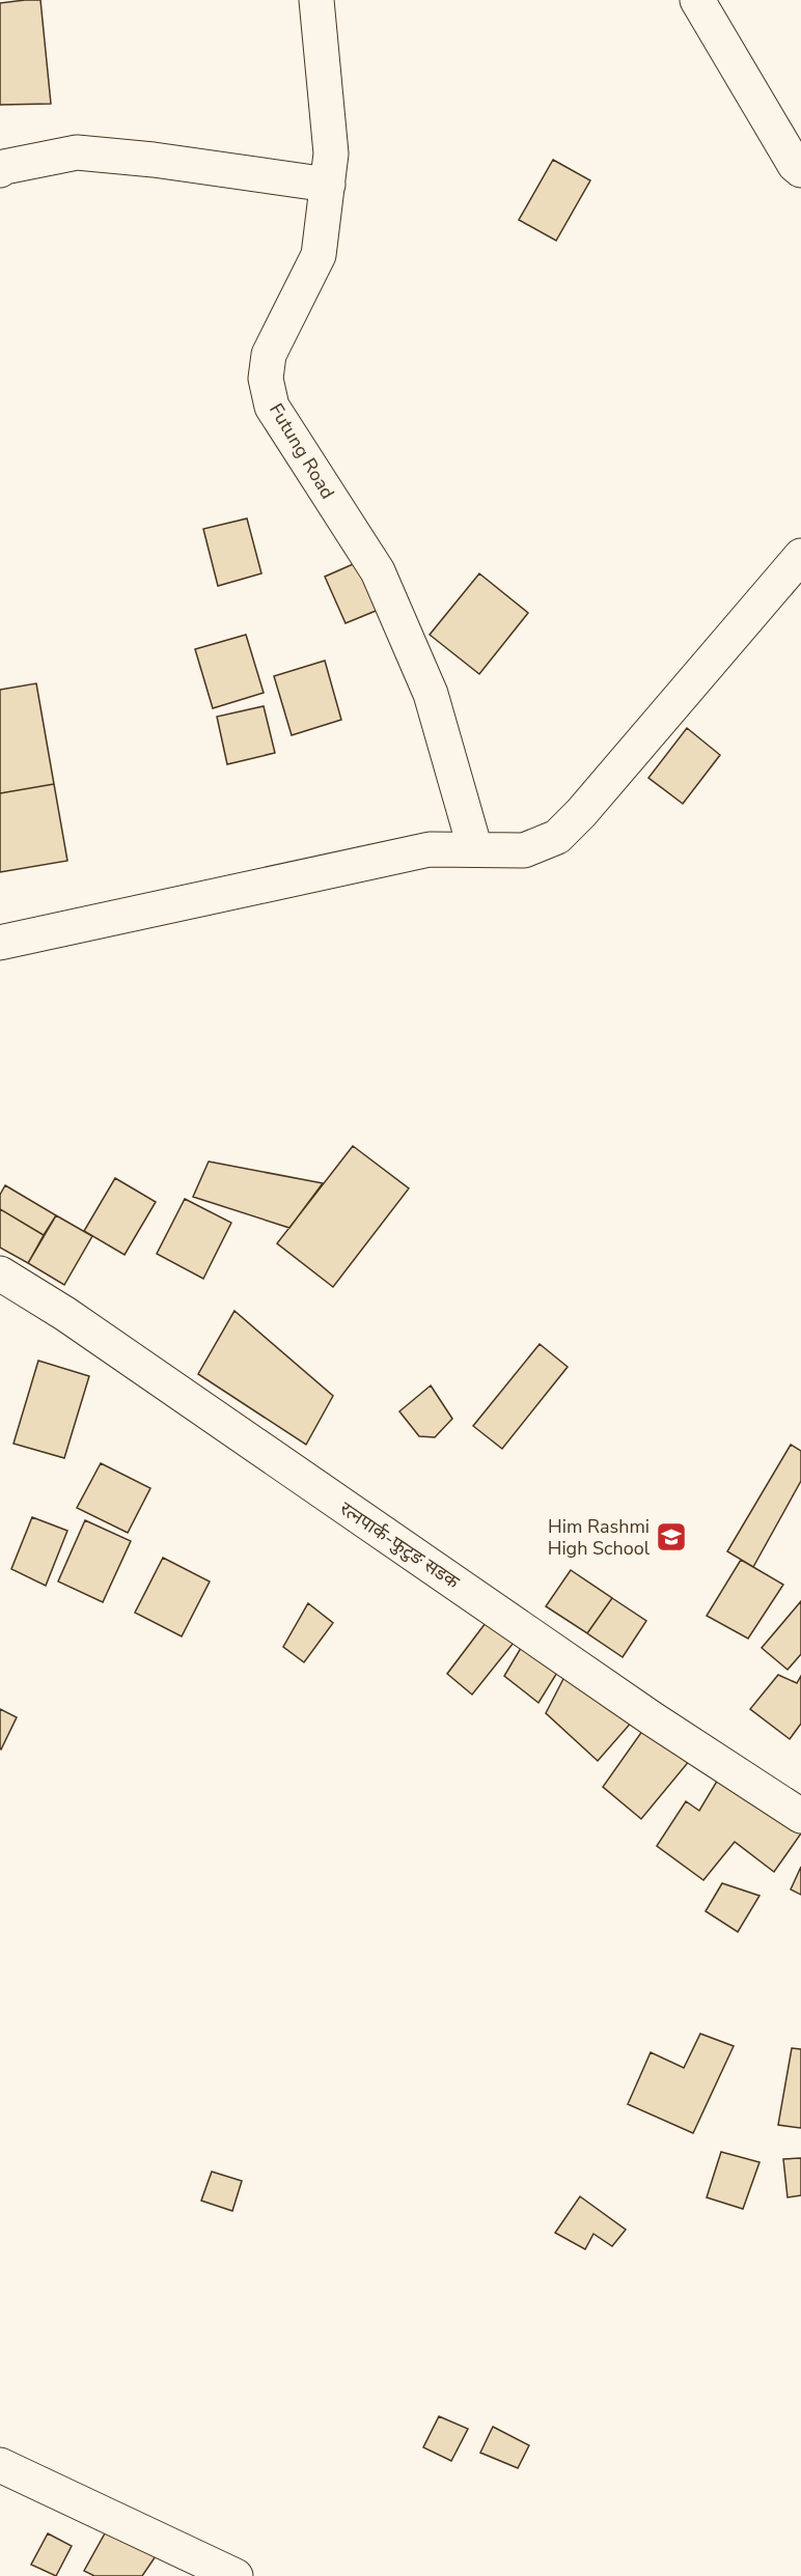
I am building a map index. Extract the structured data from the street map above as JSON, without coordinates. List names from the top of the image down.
{
  "streets": {
    "street": ["Futung Road", "रत्नपार्क-फुटुङ सडक"]
  },
  "places": {
    "school or university": ["Him Rashmi High School"]
  }
}
